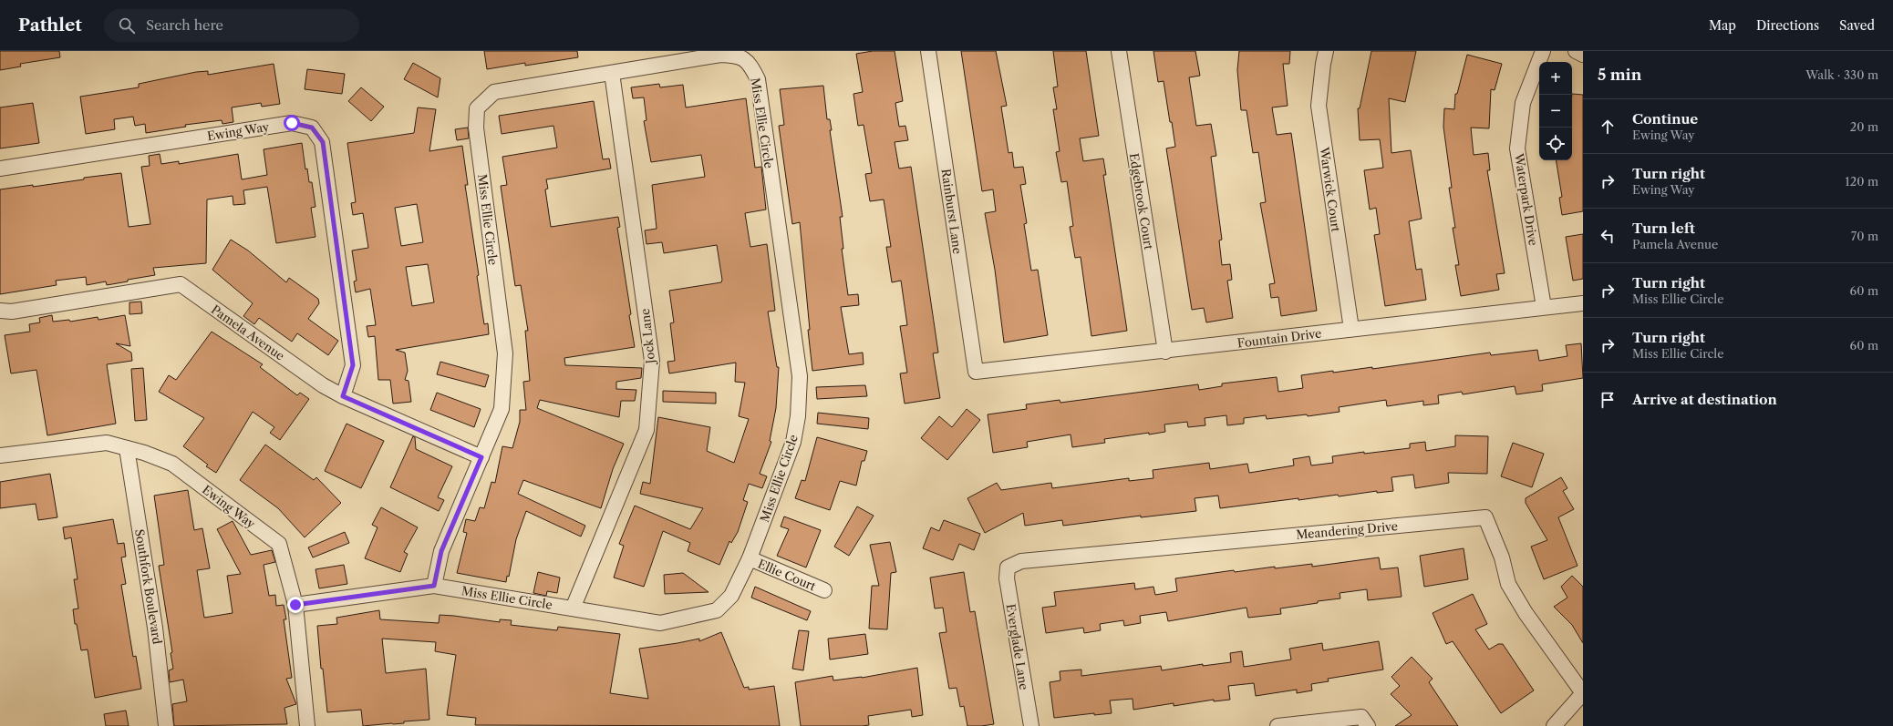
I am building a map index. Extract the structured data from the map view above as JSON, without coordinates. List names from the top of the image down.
{
  "streets": {
    "street": [
      "Miss Ellie Circle",
      "Ewing Way",
      "Warwick Court",
      "Waterpark Drive",
      "Edgebrook Court",
      "Rainburst Lane",
      "Pamela Avenue",
      "Jock Lane",
      "Fountain Drive",
      "Meandering Drive",
      "Ellie Court",
      "Southfork Boulevard",
      "Everglade Lane"
    ]
  },
  "crossings": [
    ["Miss Ellie Circle", "Ewing Way"],
    ["Miss Ellie Circle", "Pamela Avenue"],
    ["Miss Ellie Circle", "Jock Lane"],
    ["Miss Ellie Circle", "Ellie Court"],
    ["Ewing Way", "Pamela Avenue"],
    ["Ewing Way", "Southfork Boulevard"],
    ["Warwick Court", "Fountain Drive"],
    ["Waterpark Drive", "Fountain Drive"],
    ["Edgebrook Court", "Fountain Drive"],
    ["Rainburst Lane", "Fountain Drive"],
    ["Meandering Drive", "Everglade Lane"]
  ],
  "page": {
    "header": "Pathlet",
    "search": "Search here",
    "nav": ["Map", "Directions", "Saved"],
    "heading": ["5 min", "Walk · 330 m"],
    "map_buttons": ["+", "−"],
    "list": [
      ["Continue", "Ewing Way", "20 m"],
      ["Turn right", "Ewing Way", "120 m"],
      ["Turn left", "Pamela Avenue", "70 m"],
      ["Turn right", "Miss Ellie Circle", "60 m"],
      ["Turn right", "Miss Ellie Circle", "60 m"],
      "Arrive at destination"
    ]
  }
}
